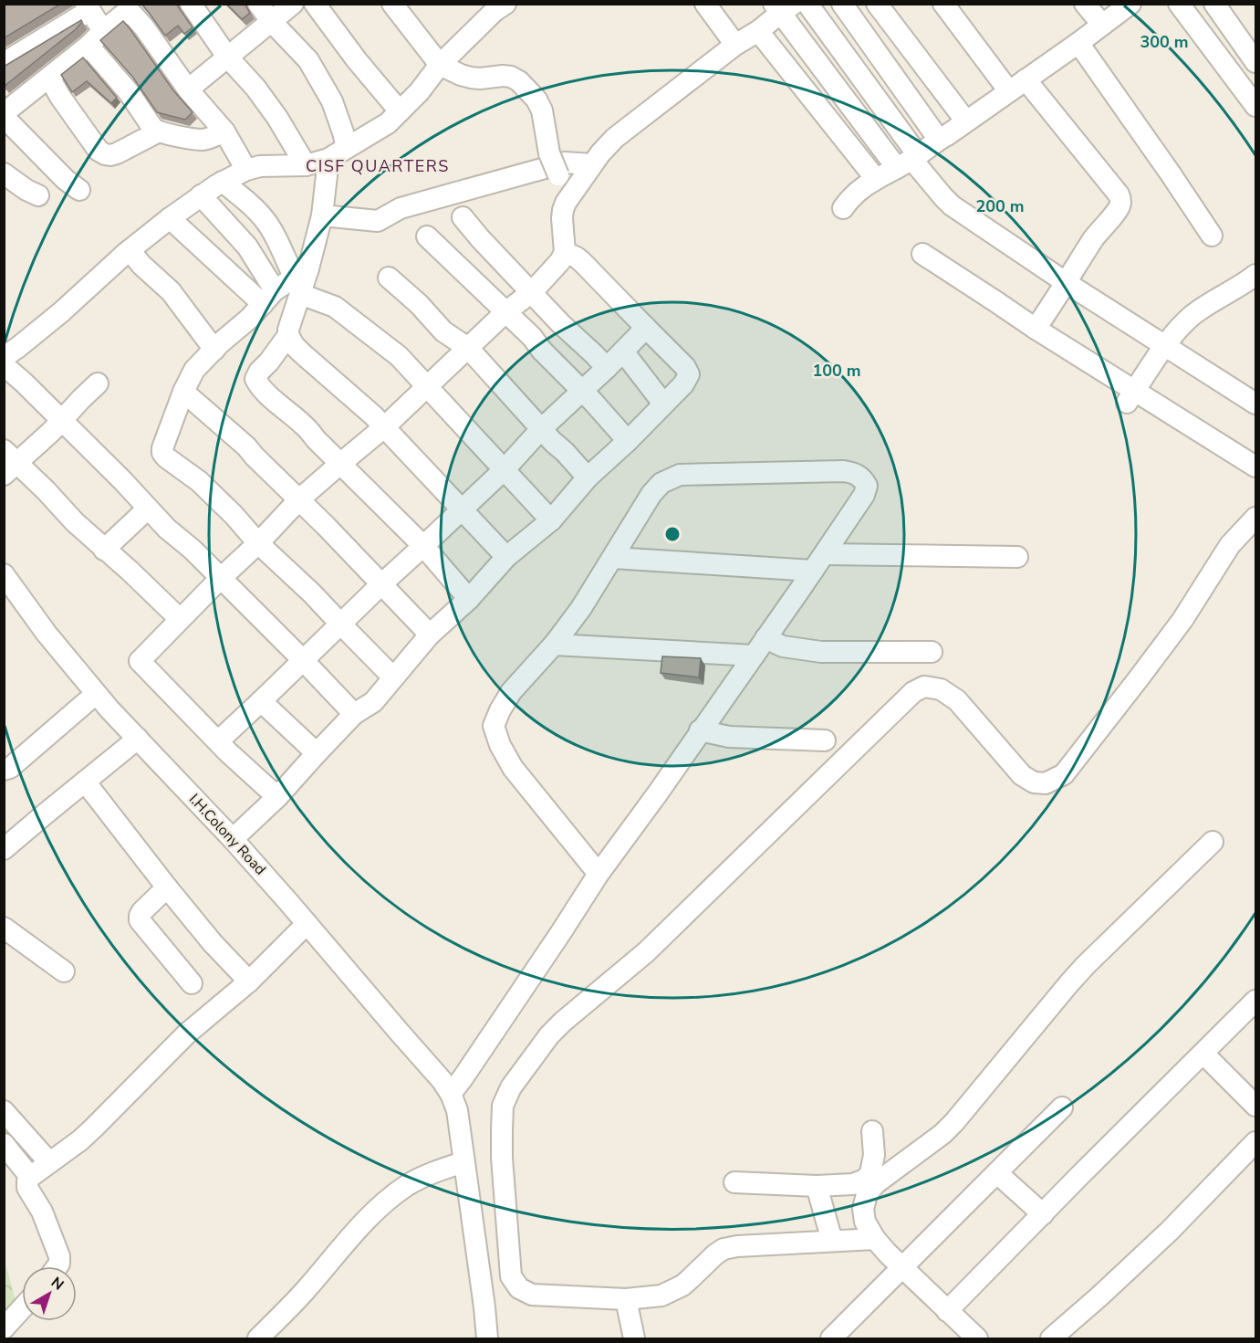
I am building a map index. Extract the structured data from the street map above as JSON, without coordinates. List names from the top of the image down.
{
  "streets": {
    "street": ["I.H.Colony Road"]
  },
  "districts": ["CISF QUARTERS"],
  "north": "top right",
  "rings": ["300 m", "200 m", "100 m"]
}
